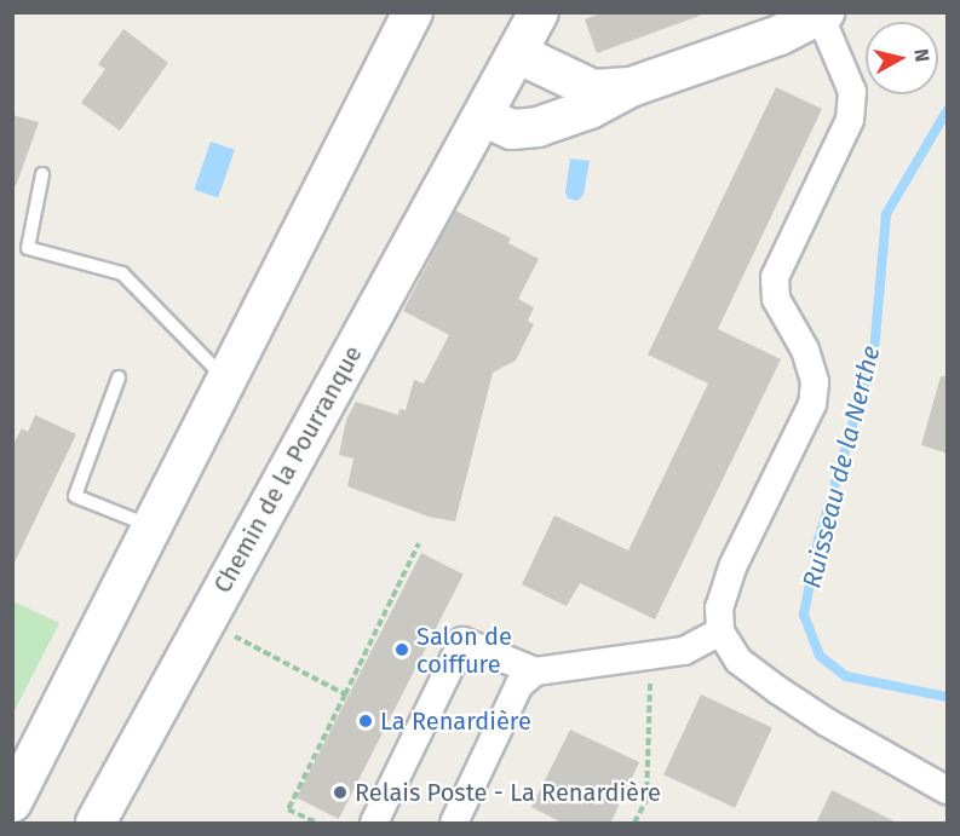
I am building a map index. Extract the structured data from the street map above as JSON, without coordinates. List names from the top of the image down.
{
  "streets": {
    "street": ["Chemin de la Pourranque"]
  },
  "water": ["Ruisseau de la Nerthe"],
  "places": ["Salon de coiffure", "La Renardière", "Relais Poste - La Renardière"],
  "north": "right"
}
